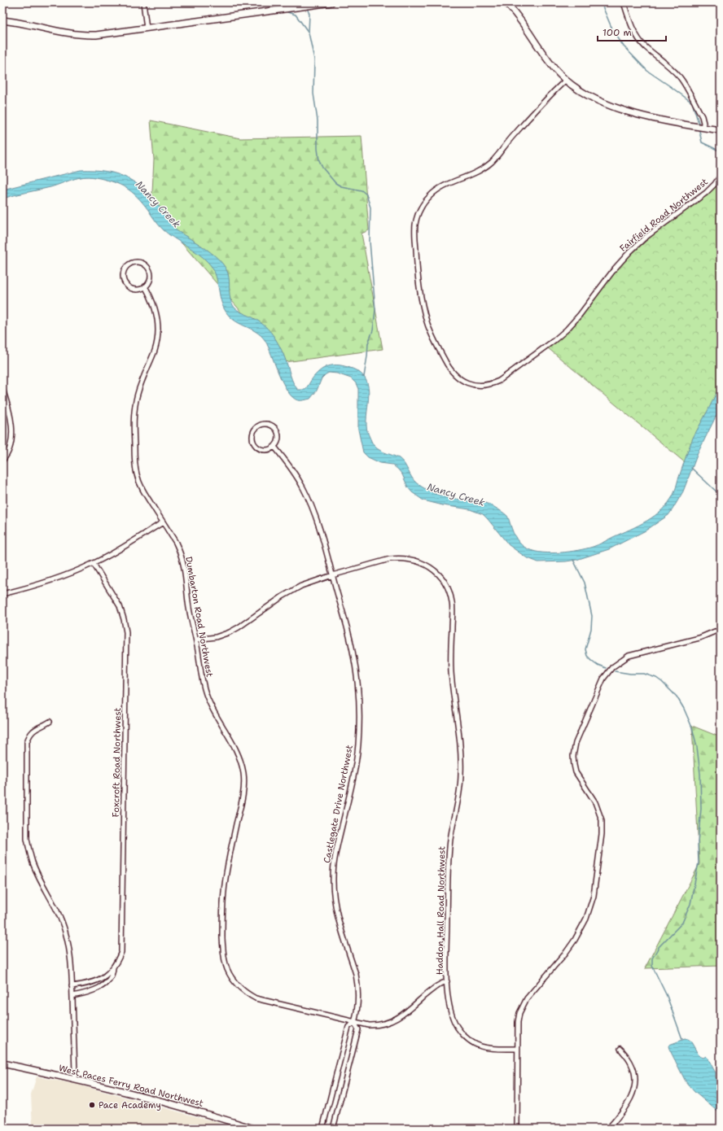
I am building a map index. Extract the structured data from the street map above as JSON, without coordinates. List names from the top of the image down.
{
  "streets": {
    "street": [
      "Fairfield Road Northwest",
      "Dumbarton Road Northwest",
      "Foxcroft Road Northwest",
      "Castlegate Drive Northwest",
      "Haddon Hall Road Northwest",
      "West Paces Ferry Road Northwest"
    ]
  },
  "crossings": [
    ["Dumbarton Road Northwest", "Castlegate Drive Northwest"],
    ["Dumbarton Road Northwest", "Haddon Hall Road Northwest"],
    ["Castlegate Drive Northwest", "Haddon Hall Road Northwest"]
  ],
  "water": ["Nancy Creek"],
  "places": ["Pace Academy"],
  "scale_bar": "100 m"
}
